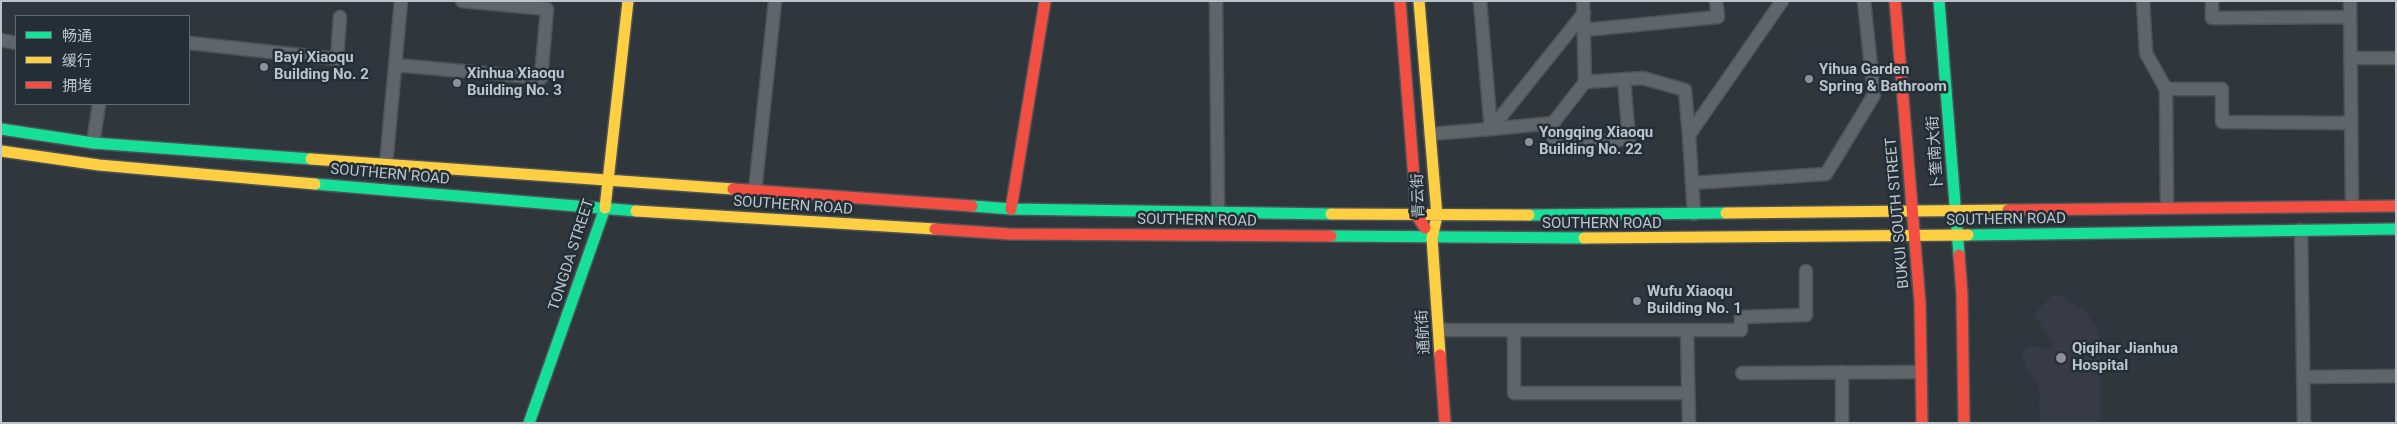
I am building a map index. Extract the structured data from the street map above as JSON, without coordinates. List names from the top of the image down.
{
  "streets": {
    "main road": [
      "卜奎南大街",
      "SOUTHERN ROAD",
      "青云街",
      "BUKUI SOUTH STREET",
      "TONGDA STREET",
      "通航街"
    ]
  },
  "crossings": [
    ["卜奎南大街", "SOUTHERN ROAD"],
    ["SOUTHERN ROAD", "青云街"],
    ["SOUTHERN ROAD", "BUKUI SOUTH STREET"],
    ["SOUTHERN ROAD", "TONGDA STREET"],
    ["SOUTHERN ROAD", "通航街"],
    ["青云街", "通航街"]
  ],
  "places": [
    "Bayi Xiaoqu Building No. 2",
    "Yihua Garden Spring & Bathroom",
    "Xinhua Xiaoqu Building No. 3",
    "Yongqing Xiaoqu Building No. 22",
    "Wufu Xiaoqu Building No. 1",
    "Qiqihar Jianhua Hospital"
  ],
  "legend": ["畅通", "缓行", "拥堵"]
}
